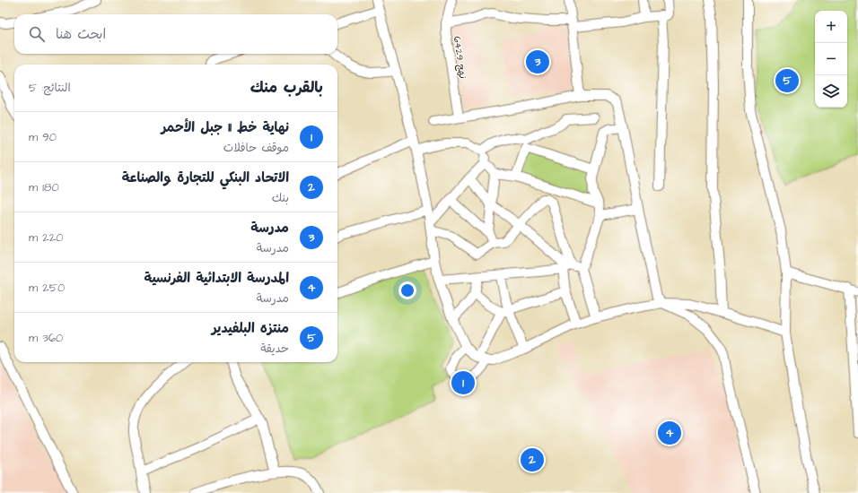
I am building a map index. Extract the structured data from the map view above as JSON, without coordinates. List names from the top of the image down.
{
  "streets": {
    "street": ["نهج 6429"]
  },
  "page": {
    "map_buttons": ["+", "−"],
    "search": "ابحث هنا",
    "pins": [
      "3",
      "5",
      "1",
      "4",
      "2"
    ],
    "heading": ["بالقرب منك", "النتائج: 5"],
    "list": [
      {
        "mark": "1",
        "name": "نهاية خط 11 جبل الأحمر",
        "note": "موقف حافلات",
        "value": "90 m"
      },
      {
        "mark": "2",
        "name": "الاتحاد البنكي للتجارة والصناعة",
        "note": "بنك",
        "value": "180 m"
      },
      {
        "mark": "3",
        "name": "مدرسة",
        "note": "مدرسة",
        "value": "220 m"
      },
      {
        "mark": "4",
        "name": "المدرسة الابتدائية الفرنسية",
        "note": "مدرسة",
        "value": "250 m"
      },
      {
        "mark": "5",
        "name": "منتزه البلفيدير",
        "note": "حديقة",
        "value": "360 m"
      }
    ]
  }
}
